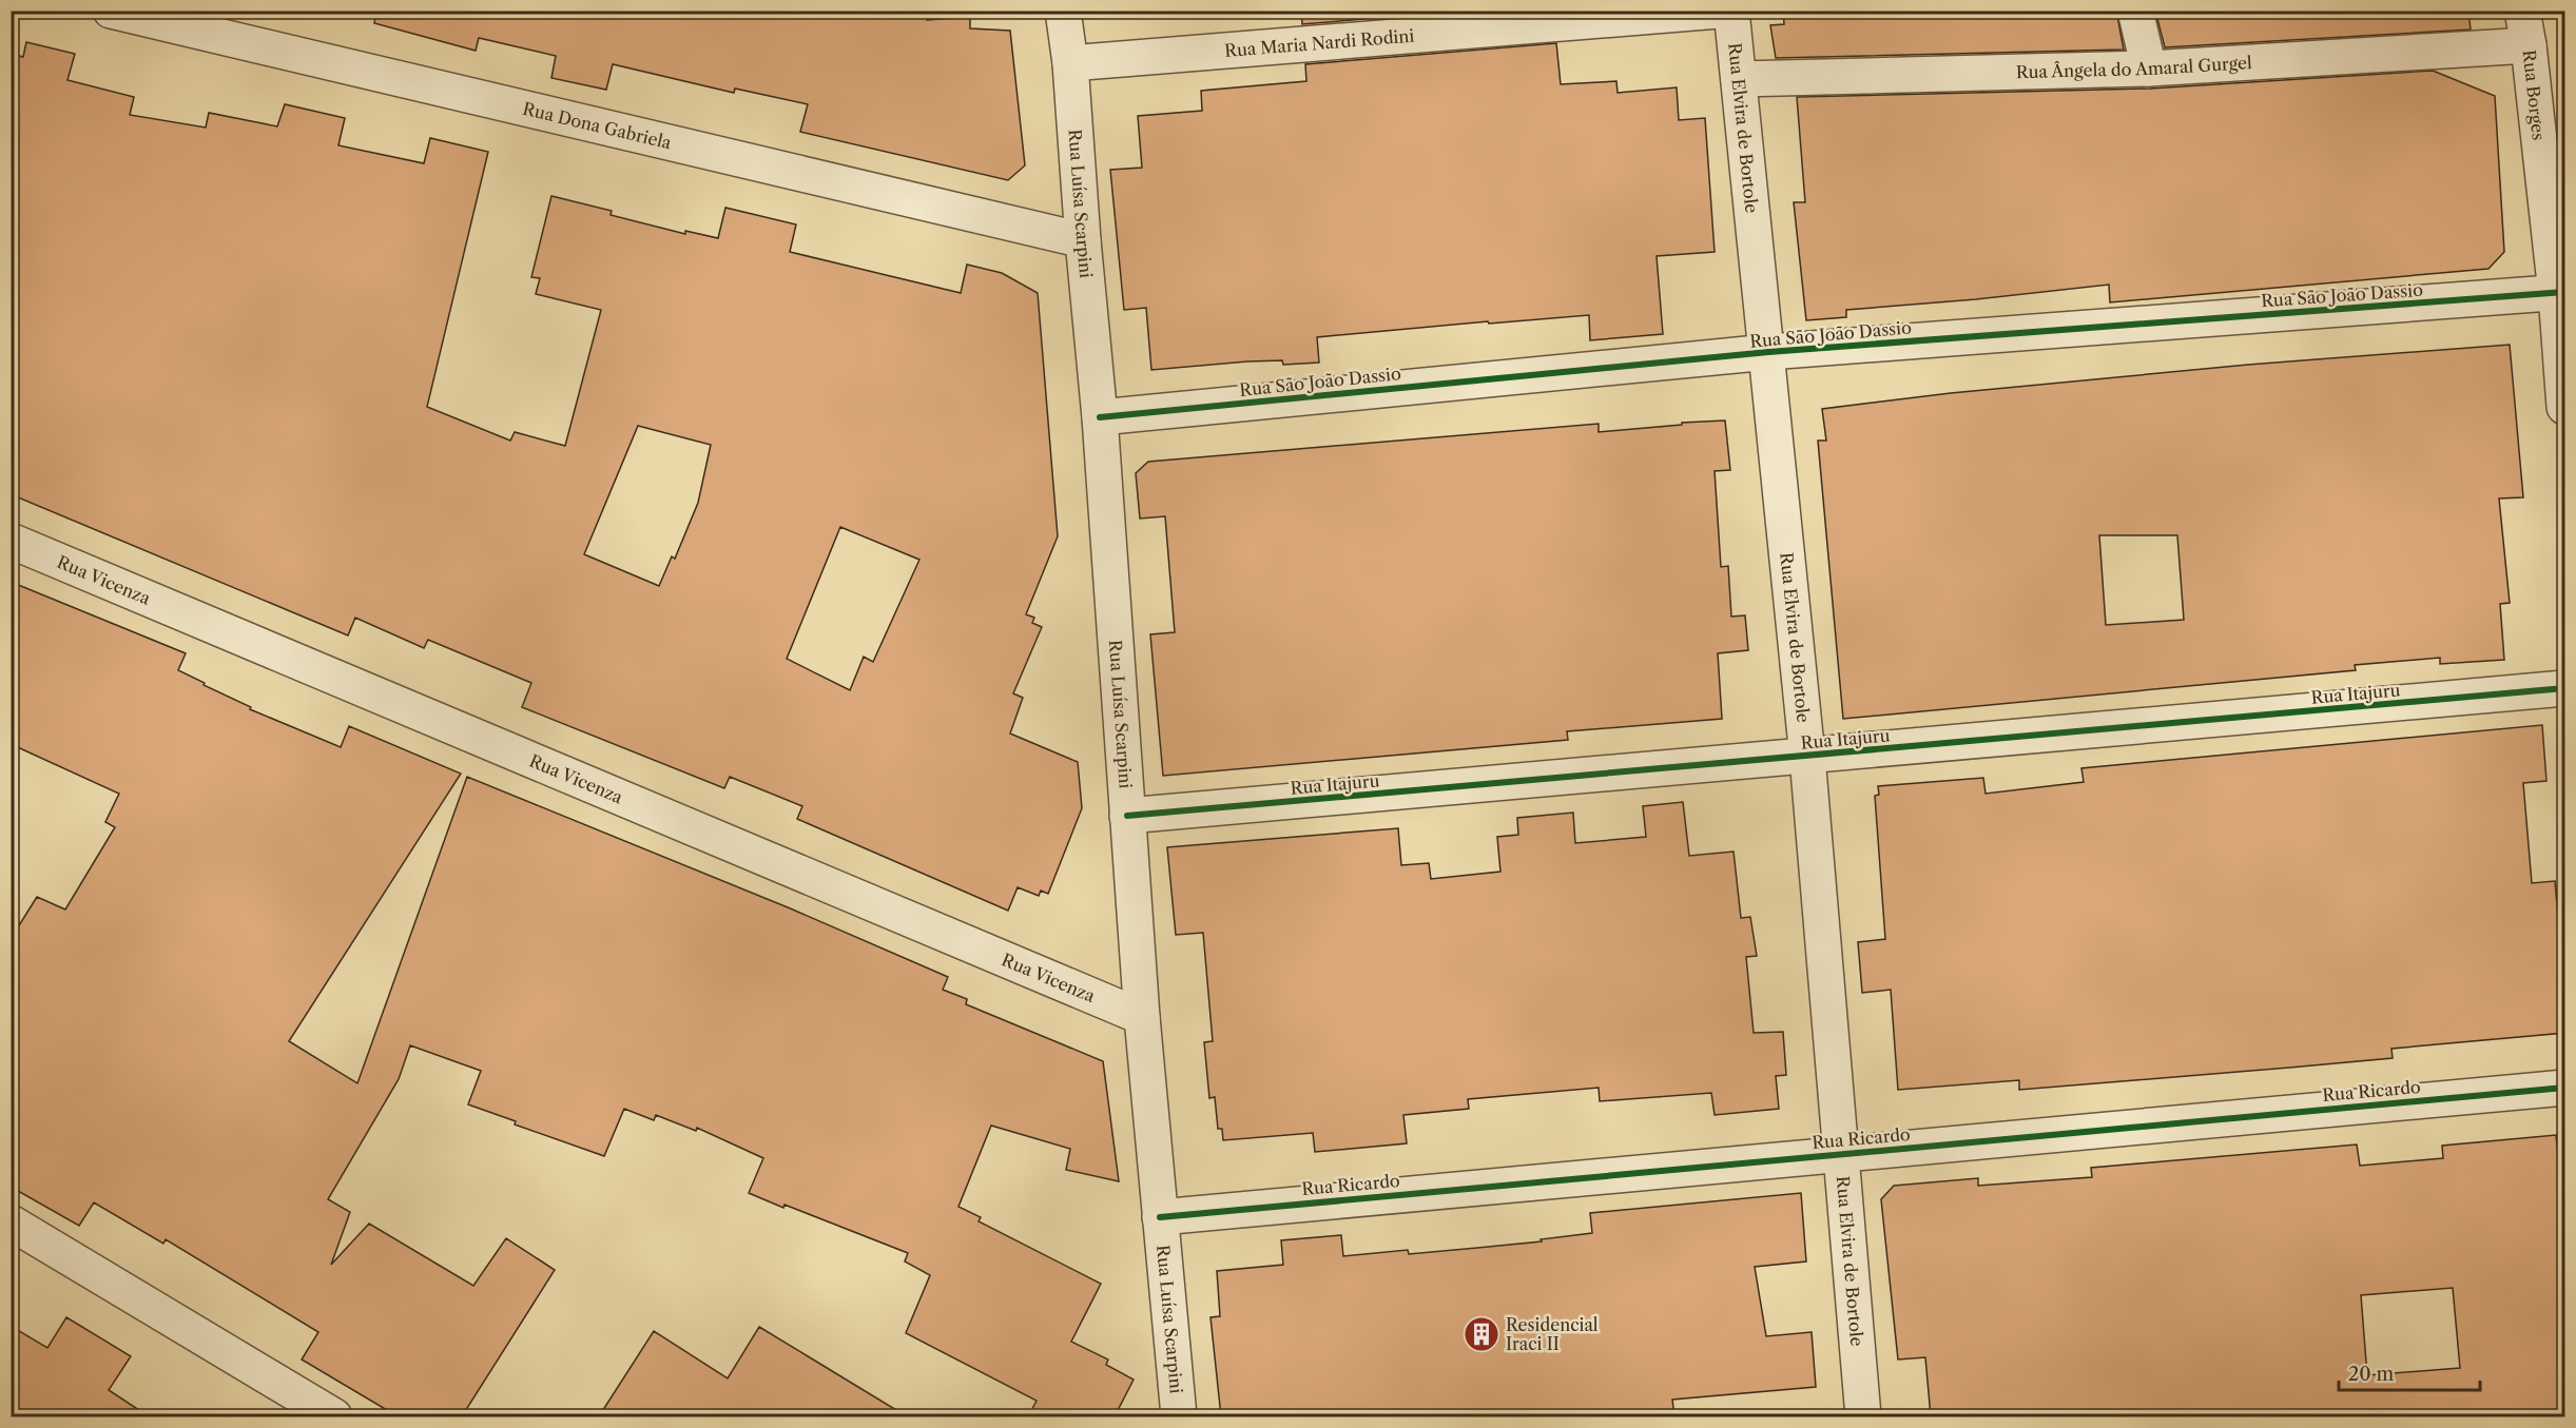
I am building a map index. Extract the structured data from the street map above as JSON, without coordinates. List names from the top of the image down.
{
  "streets": {
    "street": [
      "Rua Maria Nardi Rodini",
      "Rua Ângela do Amaral Gurgel",
      "Rua Borges",
      "Rua Dona Gabriela",
      "Rua Elvira de Bortole",
      "Rua Luísa Scarpini",
      "Rua São João Dassio",
      "Rua Vicenza",
      "Rua Itajuru",
      "Rua Ricardo"
    ]
  },
  "crossings": [
    ["Rua Maria Nardi Rodini", "Rua Luísa Scarpini"],
    ["Rua Ângela do Amaral Gurgel", "Rua Borges"],
    ["Rua Ângela do Amaral Gurgel", "Rua Elvira de Bortole"],
    ["Rua Borges", "Rua São João Dassio"],
    ["Rua Dona Gabriela", "Rua Luísa Scarpini"],
    ["Rua Elvira de Bortole", "Rua São João Dassio"],
    ["Rua Elvira de Bortole", "Rua Itajuru"],
    ["Rua Elvira de Bortole", "Rua Ricardo"],
    ["Rua Luísa Scarpini", "Rua São João Dassio"],
    ["Rua Luísa Scarpini", "Rua Vicenza"],
    ["Rua Luísa Scarpini", "Rua Itajuru"],
    ["Rua Luísa Scarpini", "Rua Ricardo"]
  ],
  "places": {
    "building": ["Residencial Iraci II"]
  },
  "scale_bar": "20 m"
}
